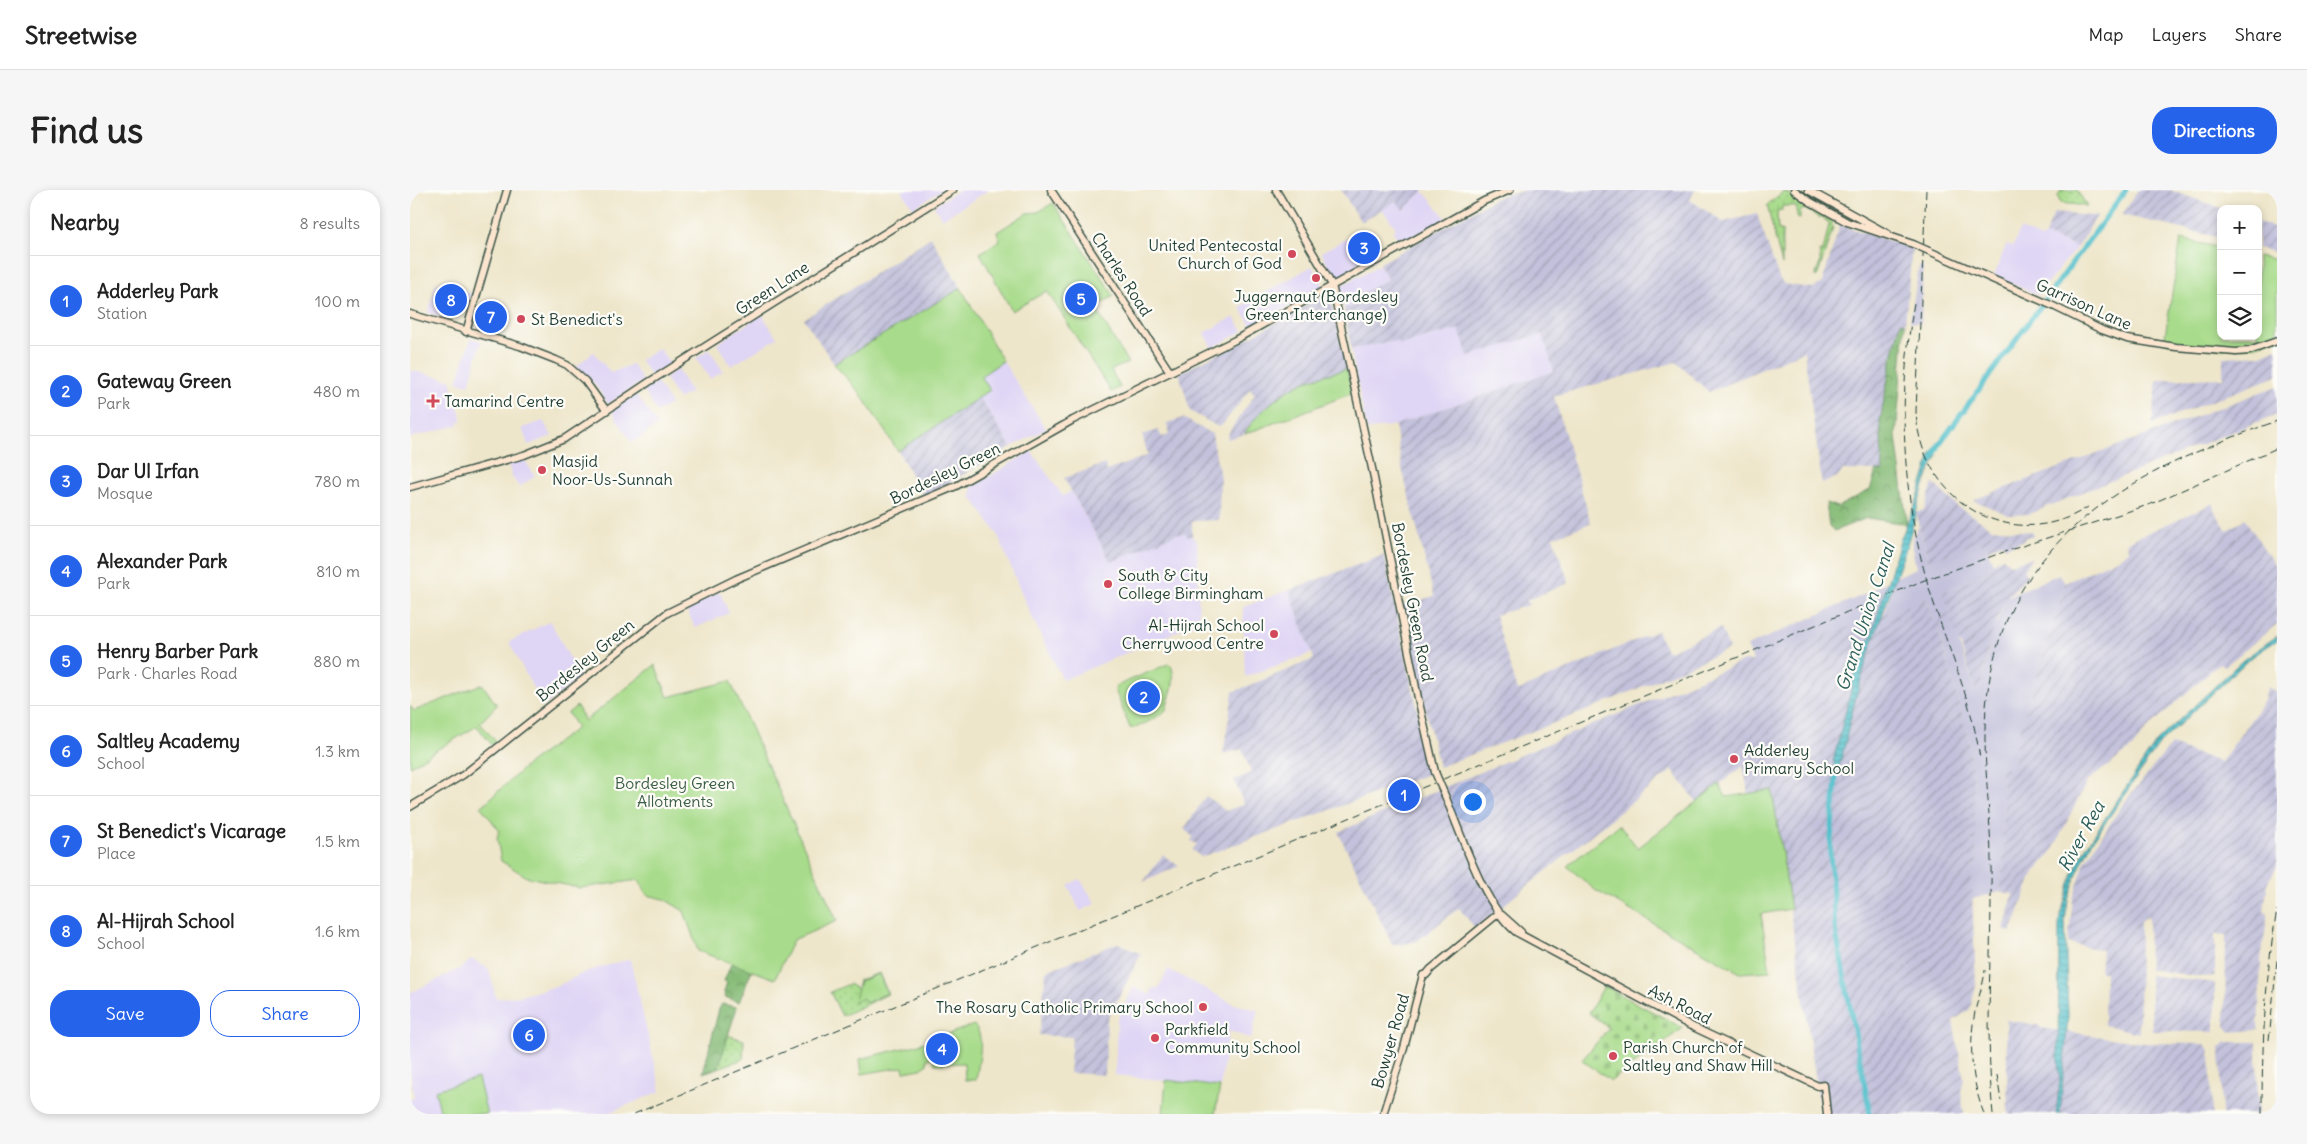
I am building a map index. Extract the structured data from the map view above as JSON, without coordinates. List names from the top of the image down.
{
  "streets": {
    "main road": [
      "Charles Road",
      "Green Lane",
      "Garrison Lane",
      "Bordesley Green",
      "Bordesley Green Road",
      "Ash Road",
      "Bowyer Road"
    ]
  },
  "crossings": [
    ["Charles Road", "Bordesley Green"],
    ["Bordesley Green", "Bordesley Green Road"],
    ["Bordesley Green Road", "Ash Road"],
    ["Bordesley Green Road", "Bowyer Road"],
    ["Ash Road", "Bowyer Road"]
  ],
  "water": ["Grand Union Canal", "River Rea"],
  "parks": ["Bordesley Green Allotments"],
  "places": {
    "other": [
      "United Pentecostal Church of God",
      "Juggernaut (Bordesley Green Interchange)",
      "St Benedict's",
      "Masjid Noor-Us-Sunnah",
      "South & City College Birmingham",
      "Al-Hijrah School Cherrywood Centre",
      "Adderley Primary School",
      "The Rosary Catholic Primary School",
      "Parkfield Community School",
      "Parish Church of Saltley and Shaw Hill"
    ],
    "health": ["Tamarind Centre"]
  },
  "page": {
    "header": "Streetwise",
    "nav": ["Map", "Layers", "Share"],
    "buttons": [
      "Directions",
      ["Save", "Share"]
    ],
    "title": "Find us",
    "heading": ["Nearby", "8 results"],
    "map_buttons": ["+", "−"],
    "pins": [
      "3",
      "5",
      "8",
      "7",
      "2",
      "1",
      "6",
      "4"
    ],
    "list": [
      {
        "mark": "1",
        "name": "Adderley Park",
        "note": "Station",
        "value": "100 m"
      },
      {
        "mark": "2",
        "name": "Gateway Green",
        "note": "Park",
        "value": "480 m"
      },
      {
        "mark": "3",
        "name": "Dar Ul Irfan",
        "note": "Mosque",
        "value": "780 m"
      },
      {
        "mark": "4",
        "name": "Alexander Park",
        "note": "Park",
        "value": "810 m"
      },
      {
        "mark": "5",
        "name": "Henry Barber Park",
        "note": "Park · Charles Road",
        "value": "880 m"
      },
      {
        "mark": "6",
        "name": "Saltley Academy",
        "note": "School",
        "value": "1.3 km"
      },
      {
        "mark": "7",
        "name": "St Benedict's Vicarage",
        "note": "Place",
        "value": "1.5 km"
      },
      {
        "mark": "8",
        "name": "Al-Hijrah School",
        "note": "School",
        "value": "1.6 km"
      }
    ]
  }
}
